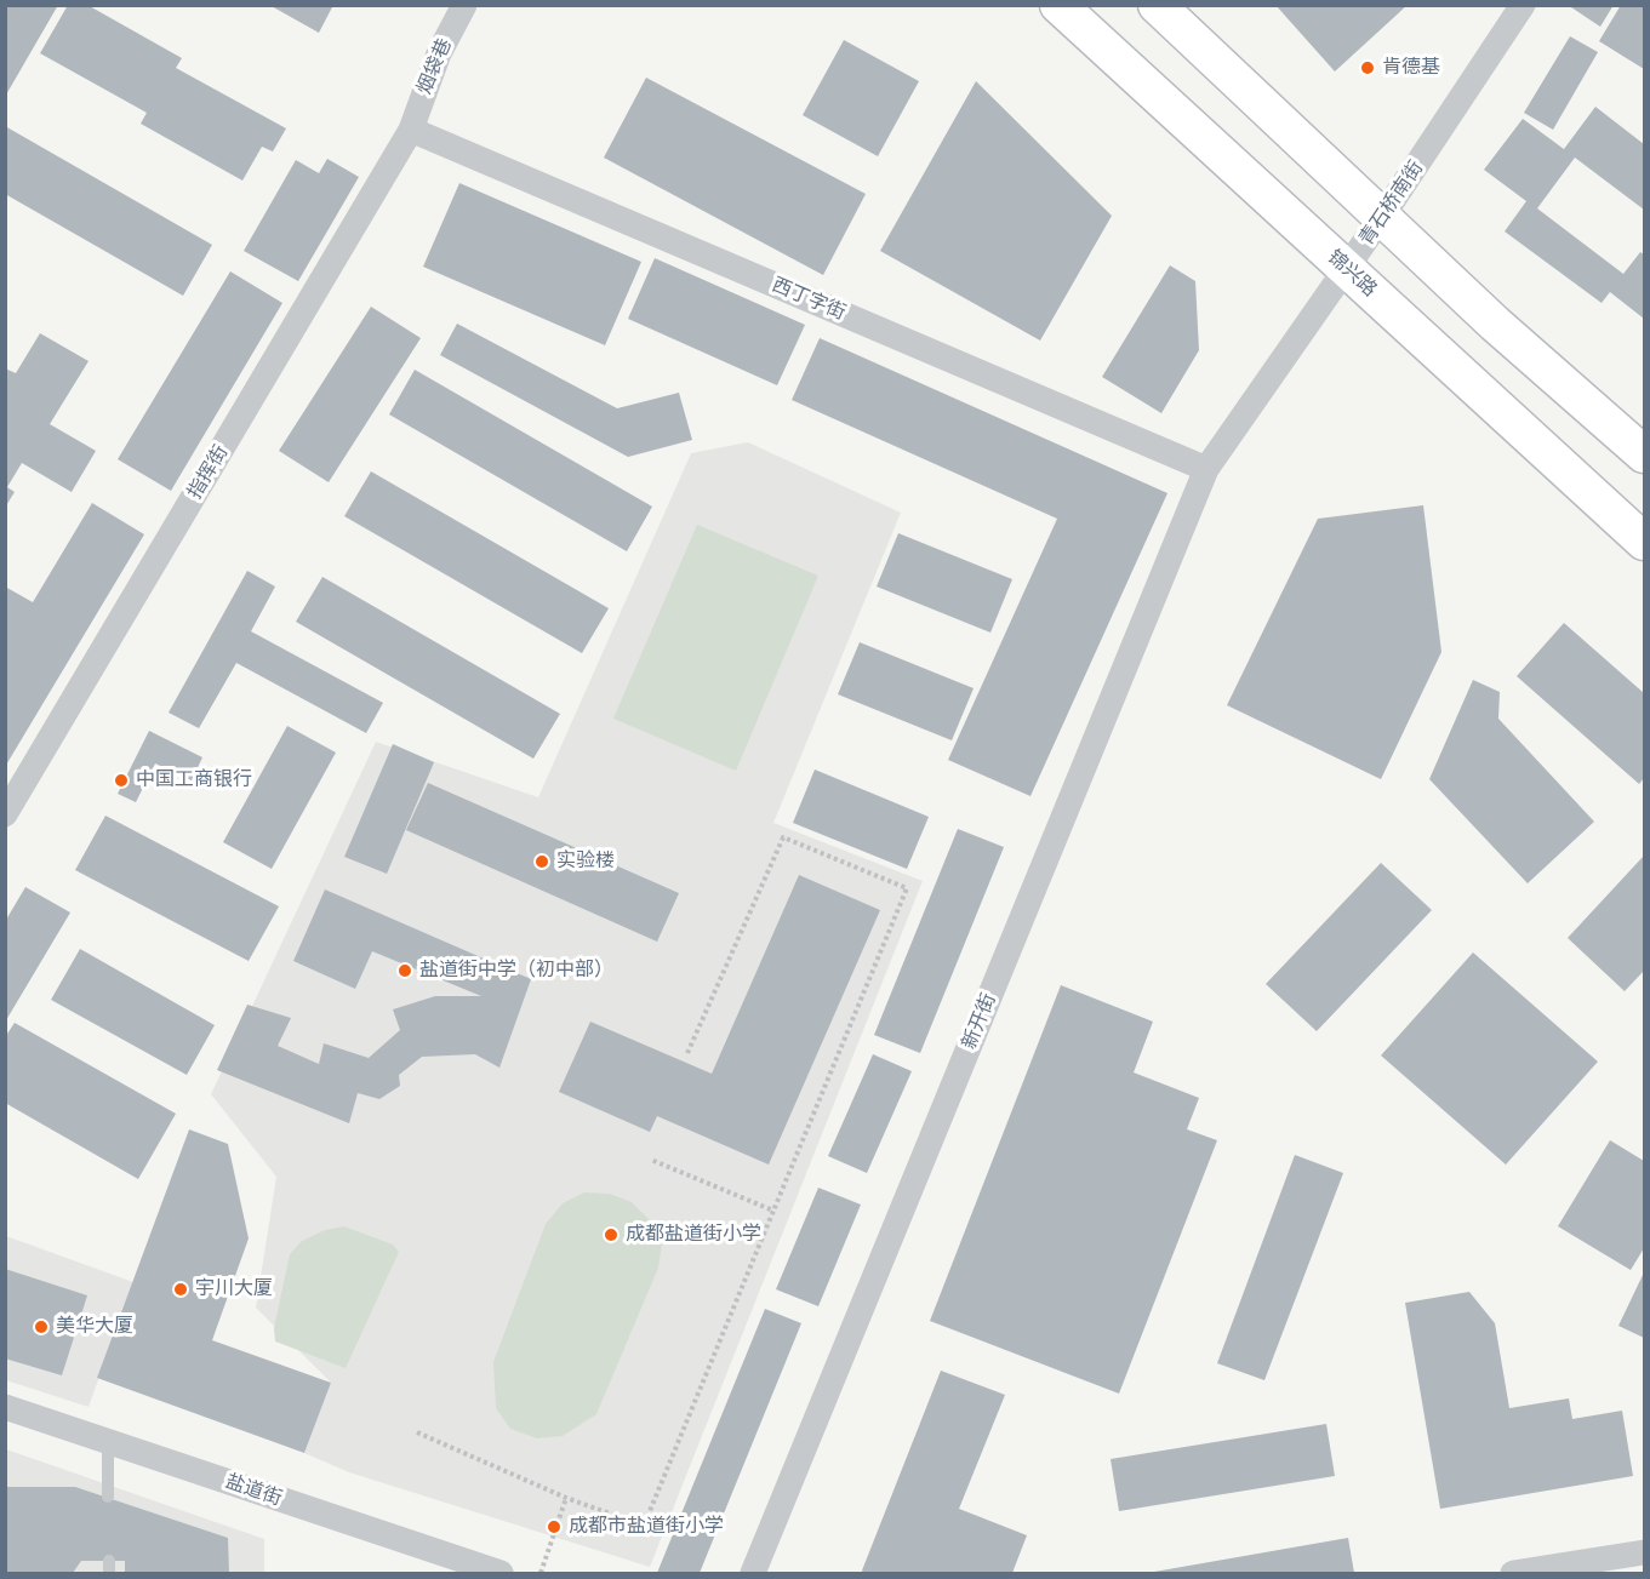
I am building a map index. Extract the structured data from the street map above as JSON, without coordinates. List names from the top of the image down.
{
  "streets": {
    "main road": ["锦兴路"],
    "street": [
      "烟袋巷",
      "青石桥南街",
      "西丁字街",
      "指挥街",
      "新开街",
      "盐道街"
    ]
  },
  "crossings": [
    ["烟袋巷", "西丁字街"],
    ["烟袋巷", "指挥街"],
    ["青石桥南街", "锦兴路"],
    ["青石桥南街", "西丁字街"],
    ["青石桥南街", "新开街"],
    ["西丁字街", "指挥街"],
    ["西丁字街", "新开街"]
  ],
  "places": [
    "肯德基",
    "中国工商银行",
    "实验楼",
    "盐道街中学（初中部）",
    "成都盐道街小学",
    "宇川大厦",
    "美华大厦",
    "成都市盐道街小学"
  ]
}
